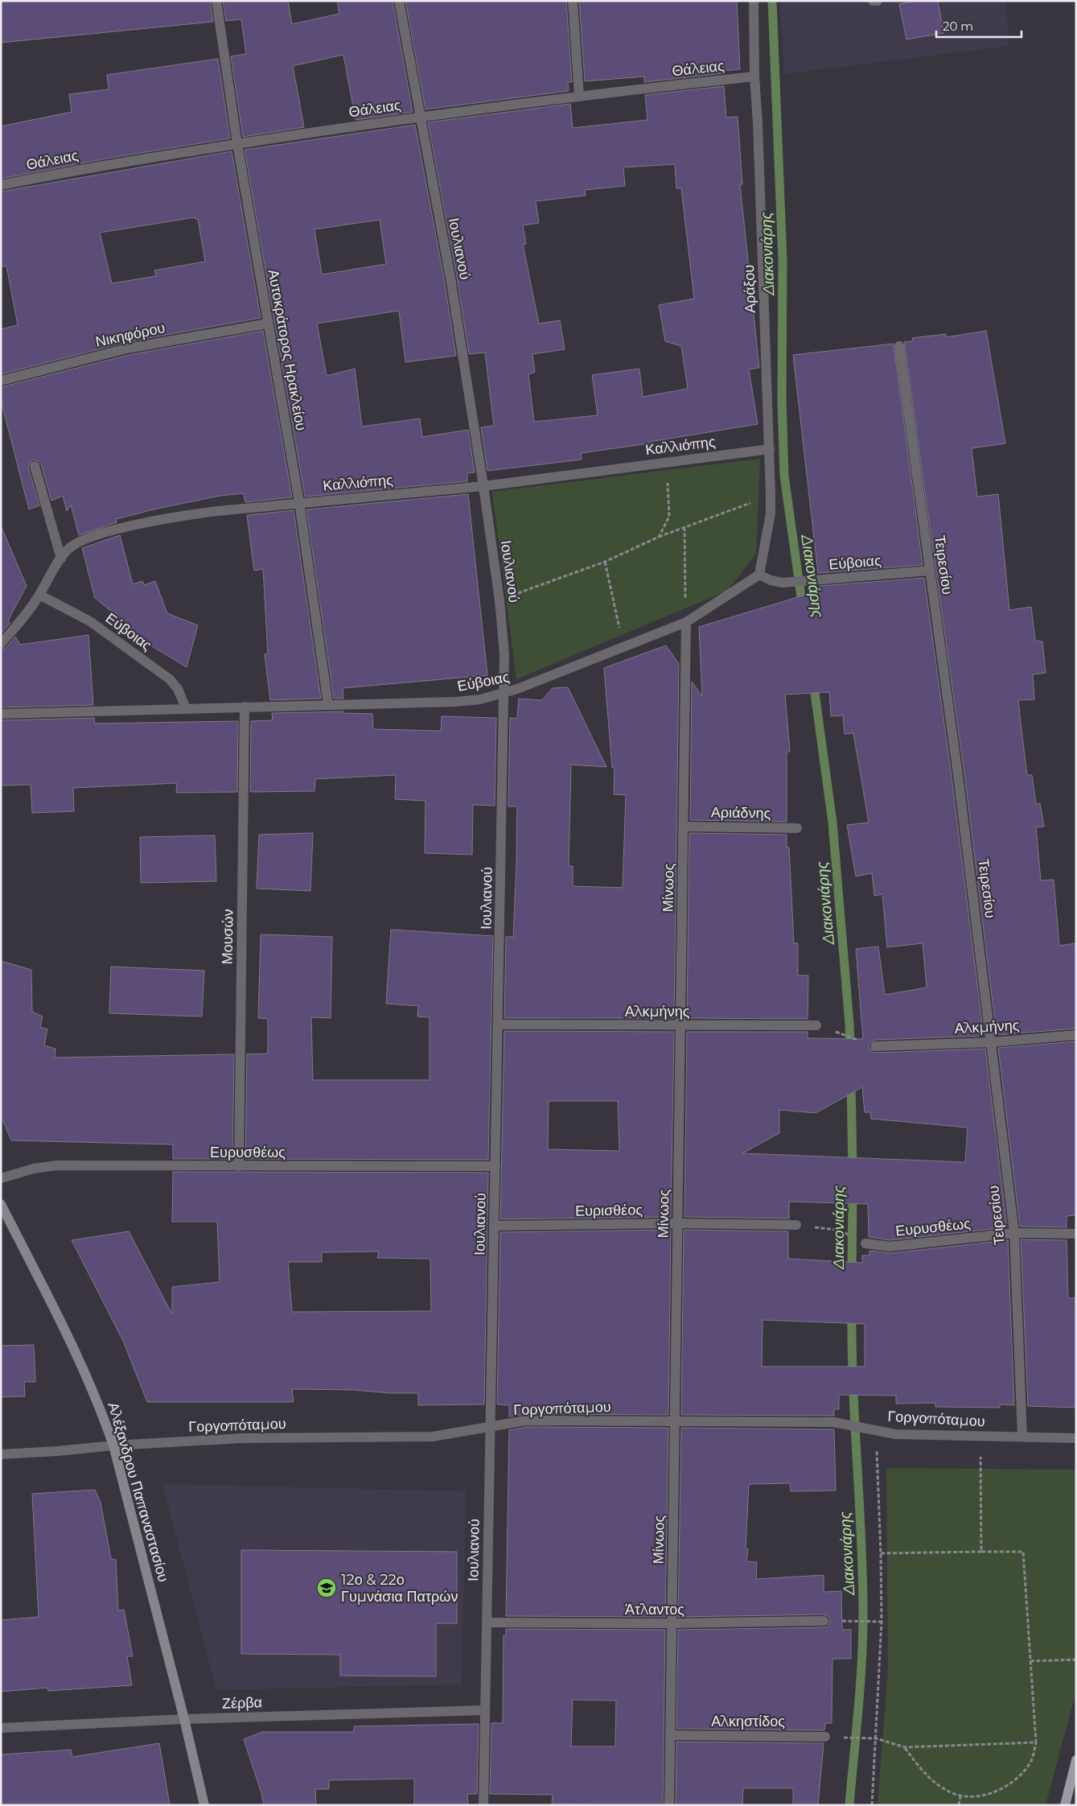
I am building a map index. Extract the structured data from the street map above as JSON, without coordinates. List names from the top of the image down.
{
  "streets": {
    "main road": ["Αλέξανδρου Παπαναστασίου"],
    "street": [
      "Θάλειας",
      "Ιουλιανού",
      "Αράξου",
      "Νικηφόρου",
      "Αυτοκράτορος Ηρακλείου",
      "Καλλιόπης",
      "Εύβοιας",
      "Τειρεσίου",
      "Αριάδνης",
      "Μίνωος",
      "Μουσών",
      "Αλκμήνης",
      "Ευρυσθέως",
      "Ευρισθέος",
      "Γοργοπόταμου",
      "Άτλαντος",
      "Ζέρβα",
      "Αλκηστίδος"
    ]
  },
  "crossings": [
    ["Θάλειας", "Ιουλιανού"],
    ["Θάλειας", "Αράξου"],
    ["Θάλειας", "Αυτοκράτορος Ηρακλείου"],
    ["Ιουλιανού", "Καλλιόπης"],
    ["Ιουλιανού", "Εύβοιας"],
    ["Ιουλιανού", "Αλκμήνης"],
    ["Ιουλιανού", "Ευρυσθέως"],
    ["Ιουλιανού", "Ευρισθέος"],
    ["Ιουλιανού", "Γοργοπόταμου"],
    ["Ιουλιανού", "Άτλαντος"],
    ["Ιουλιανού", "Ζέρβα"],
    ["Αράξου", "Καλλιόπης"],
    ["Αράξου", "Εύβοιας"],
    ["Νικηφόρου", "Αυτοκράτορος Ηρακλείου"],
    ["Αυτοκράτορος Ηρακλείου", "Καλλιόπης"],
    ["Αυτοκράτορος Ηρακλείου", "Εύβοιας"],
    ["Καλλιόπης", "Εύβοιας"],
    ["Εύβοιας", "Τειρεσίου"],
    ["Εύβοιας", "Μίνωος"],
    ["Εύβοιας", "Μουσών"],
    ["Τειρεσίου", "Αλκμήνης"],
    ["Τειρεσίου", "Ευρυσθέως"],
    ["Τειρεσίου", "Γοργοπόταμου"],
    ["Αριάδνης", "Μίνωος"],
    ["Μίνωος", "Αλκμήνης"],
    ["Μίνωος", "Ευρισθέος"],
    ["Μίνωος", "Γοργοπόταμου"],
    ["Μίνωος", "Άτλαντος"],
    ["Μίνωος", "Αλκηστίδος"],
    ["Μουσών", "Ευρυσθέως"],
    ["Γοργοπόταμου", "Αλέξανδρου Παπαναστασίου"],
    ["Αλέξανδρου Παπαναστασίου", "Ζέρβα"]
  ],
  "water": ["Διακονιάρης"],
  "places": {
    "school or university": ["12ο & 22ο Γυμνάσια Πατρών"]
  },
  "scale_bar": "20 m"
}
